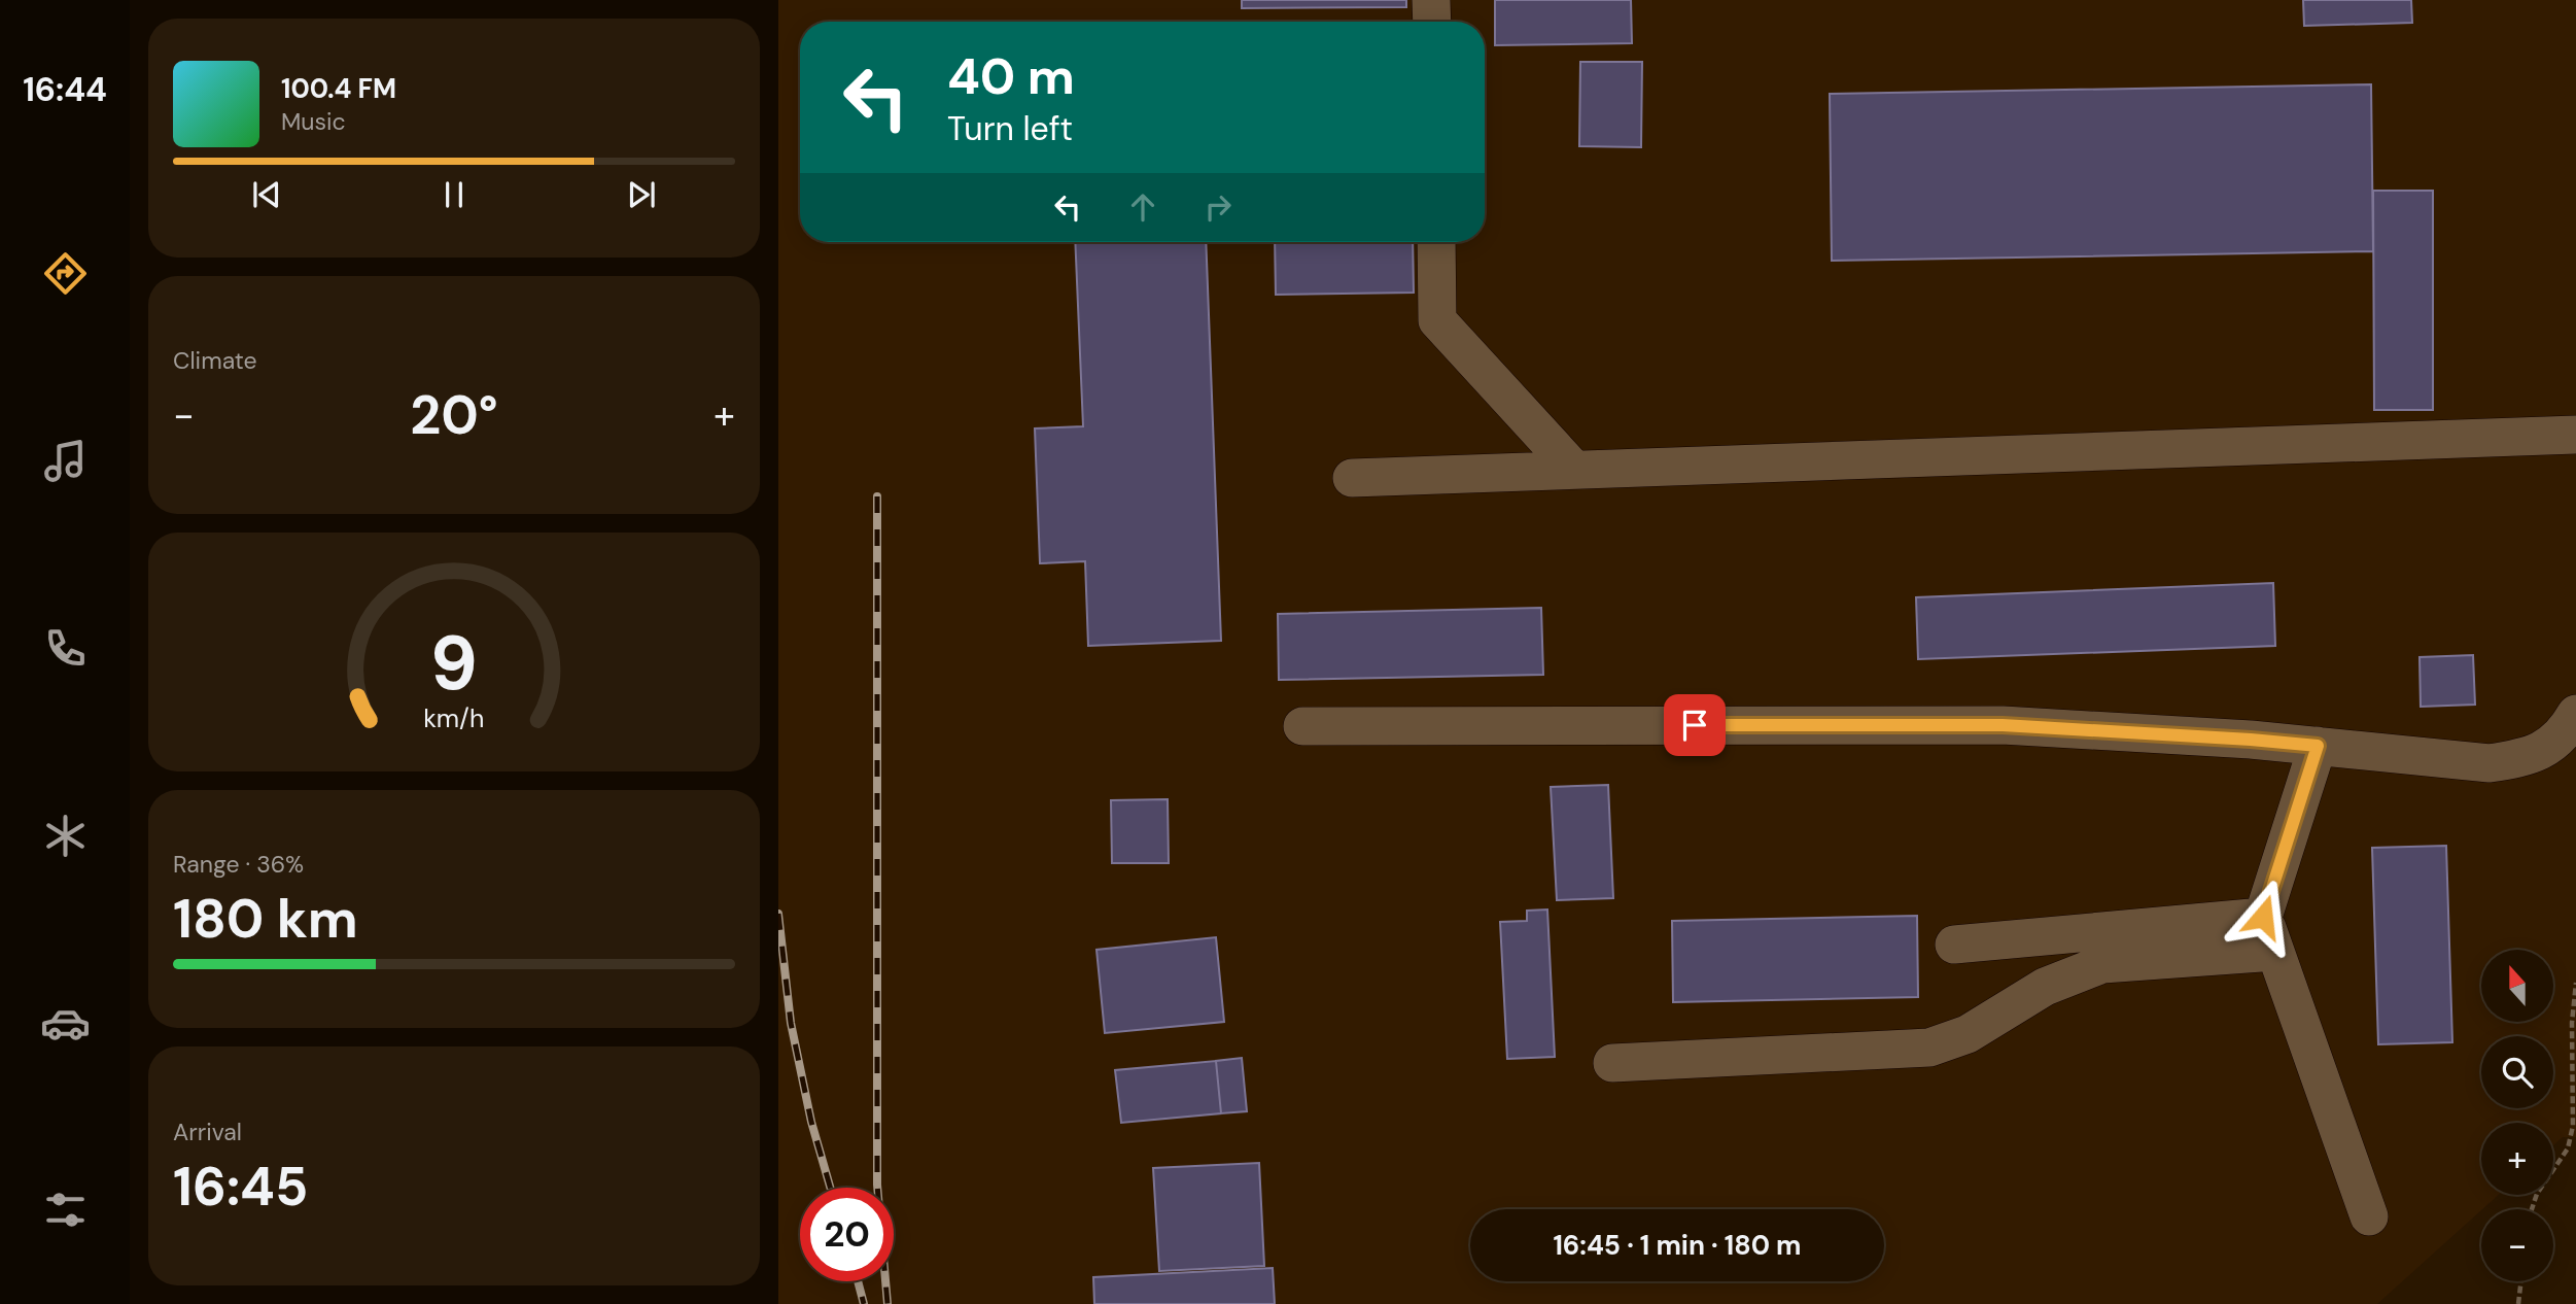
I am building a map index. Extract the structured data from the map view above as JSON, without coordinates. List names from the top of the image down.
{
  "north": "top",
  "page": {
    "tabs": "16:44",
    "turn": ["40 m", "Turn left"],
    "song": ["100.4 FM", "Music"],
    "tile": [
      "Climate",
      ["Range · 36%", "180 km"],
      ["Arrival", "16:45"]
    ],
    "heat": ["−", "20°", "+"],
    "map_buttons": ["+", "−"],
    "limit": "20",
    "trip": "16:45 · 1 min · 180 m",
    "gauge": ["9", "km/h"]
  }
}
